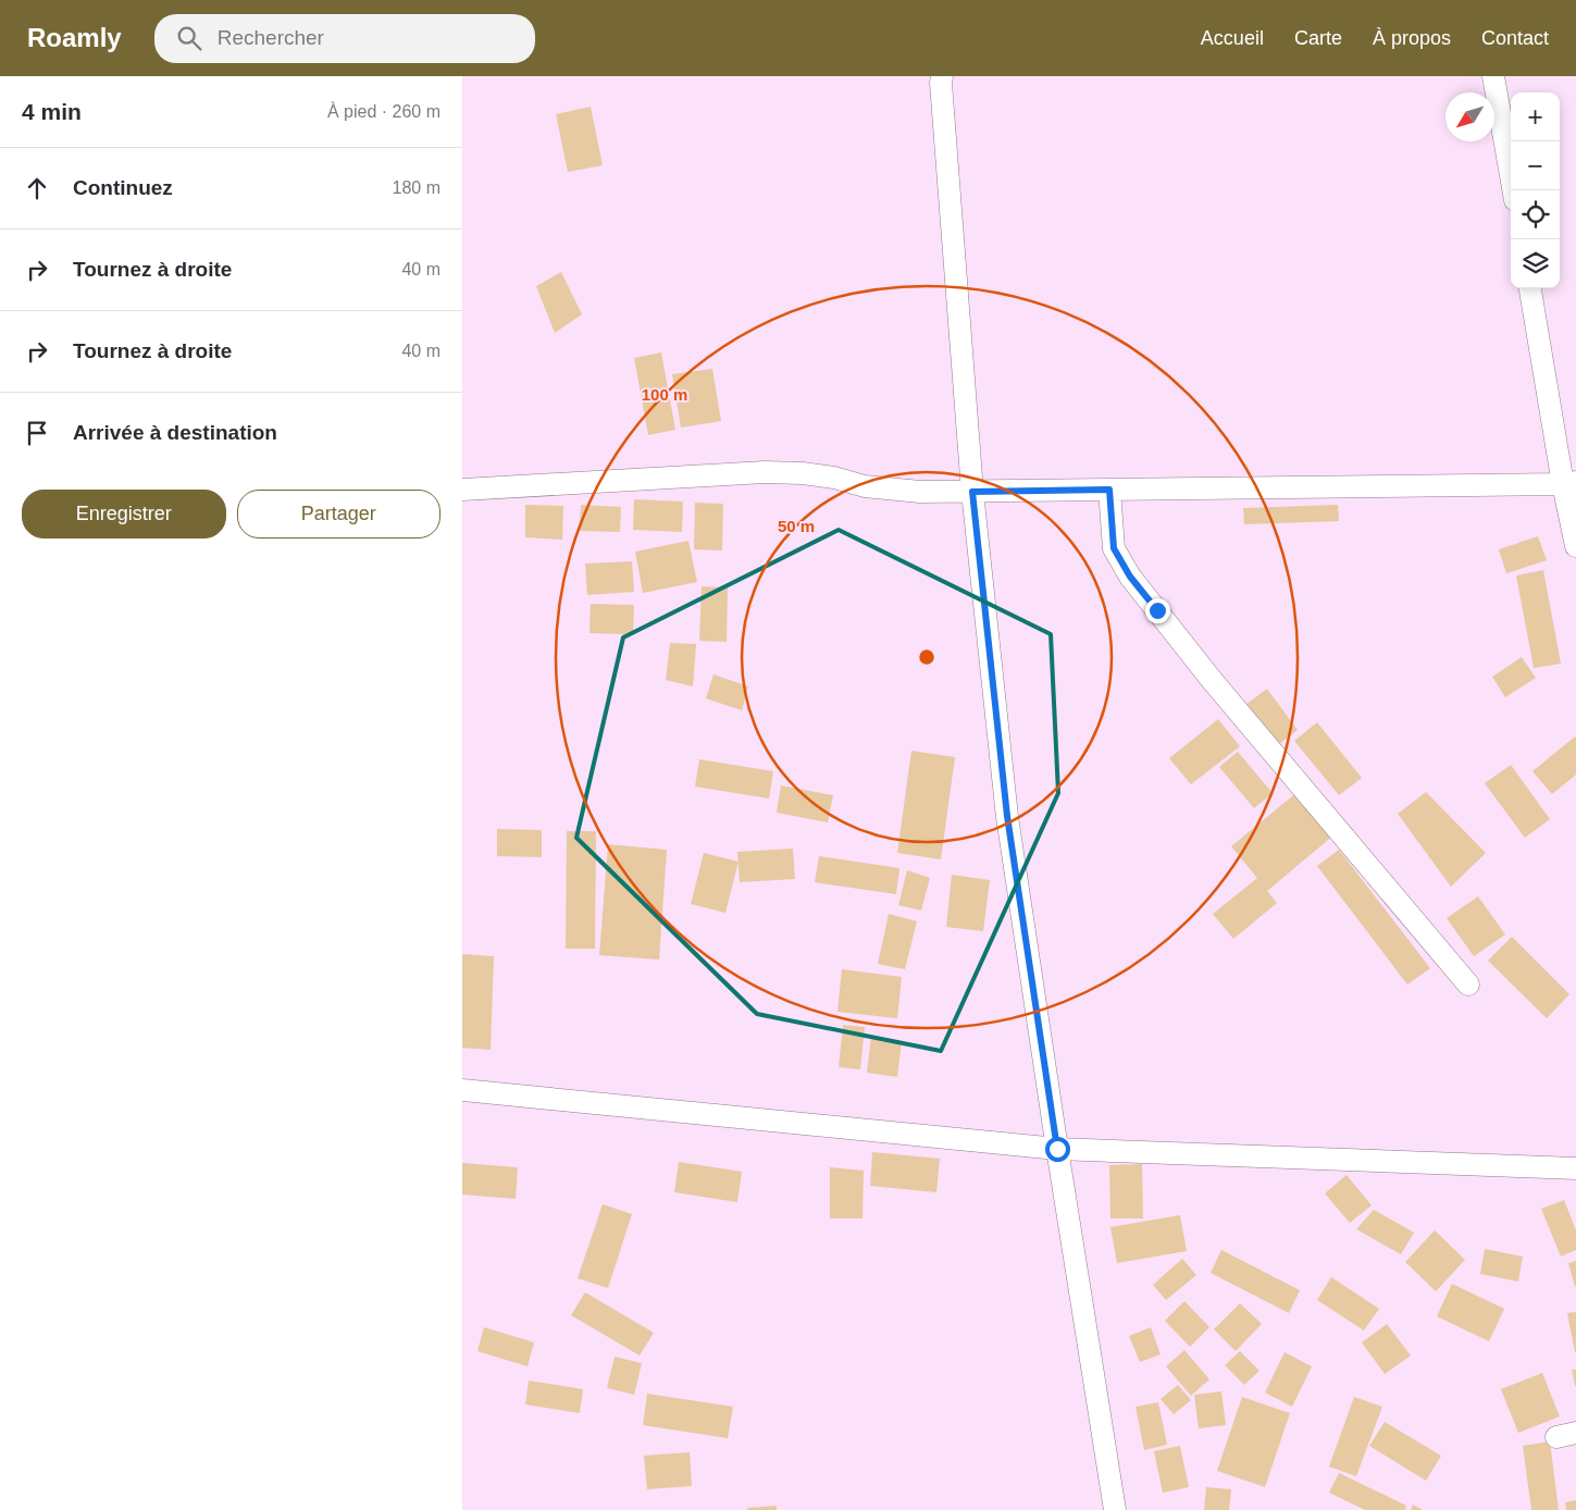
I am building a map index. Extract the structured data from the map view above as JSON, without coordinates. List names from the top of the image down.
{
  "north": "bottom left",
  "page": {
    "header": "Roamly",
    "search": "Rechercher",
    "nav": [
      "Accueil",
      "Carte",
      "À propos",
      "Contact"
    ],
    "heading": ["4 min", "À pied · 260 m"],
    "map_buttons": ["+", "−"],
    "list": [
      ["Continuez", "180 m"],
      ["Tournez à droite", "40 m"],
      ["Tournez à droite", "40 m"],
      "Arrivée à destination"
    ],
    "buttons": ["Enregistrer", "Partager"]
  },
  "rings": ["100 m", "50 m"]
}
